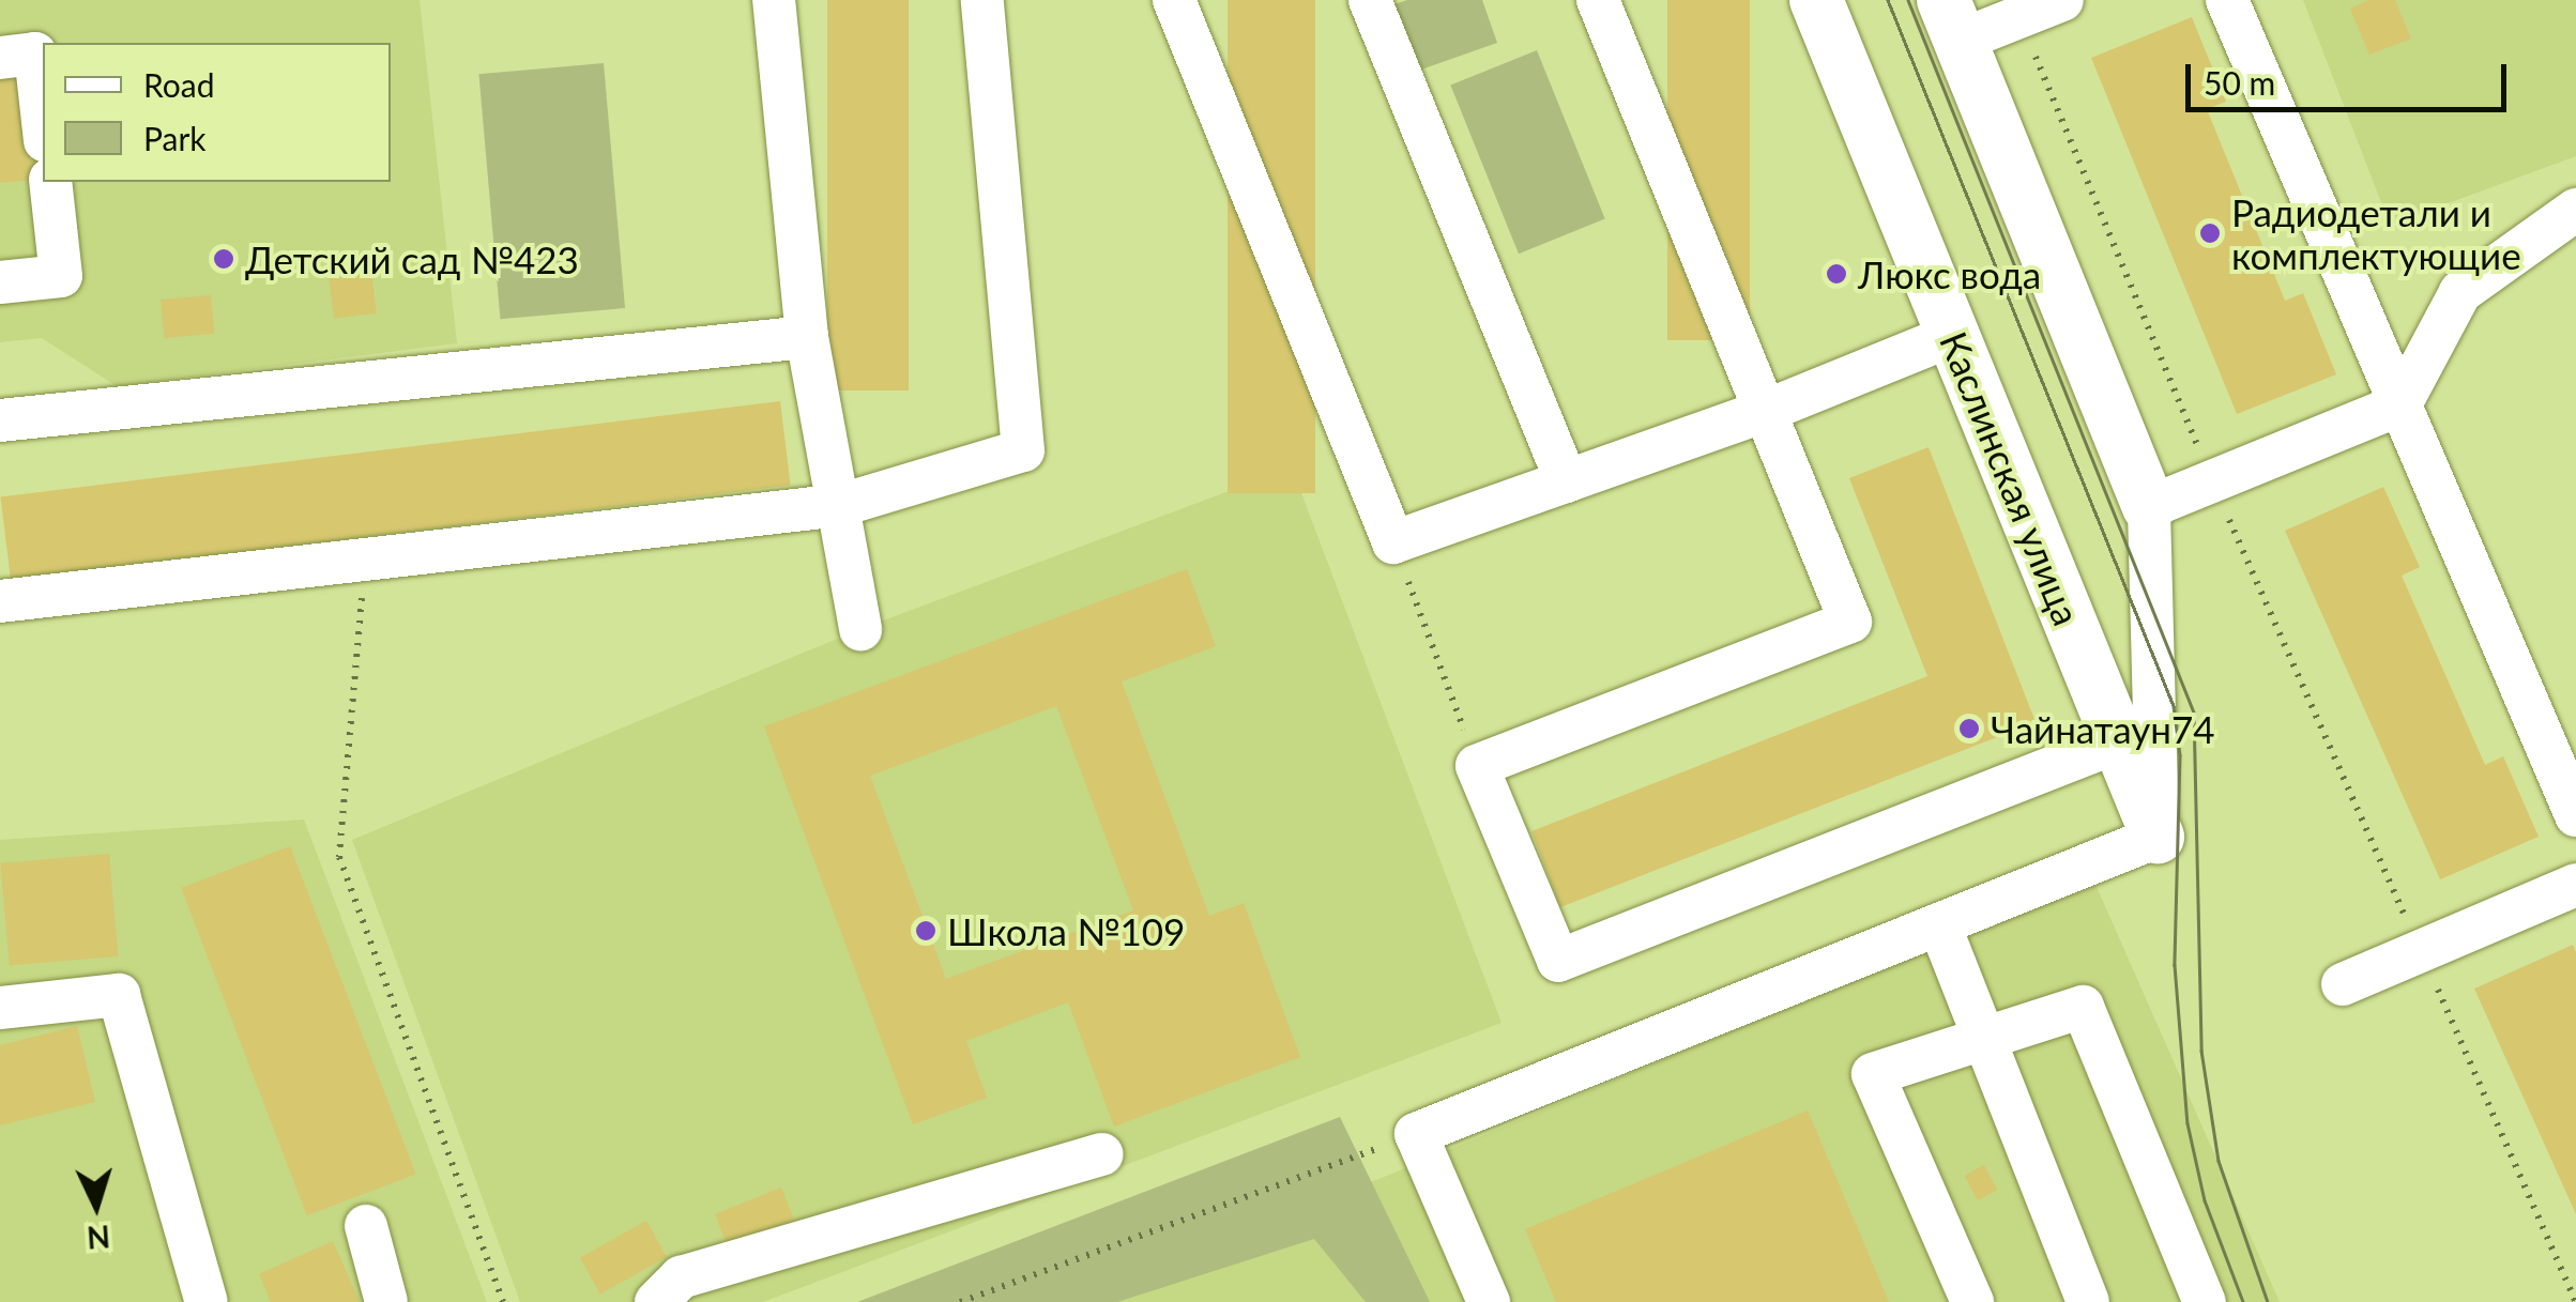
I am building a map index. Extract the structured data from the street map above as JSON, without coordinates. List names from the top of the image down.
{
  "streets": {
    "main road": ["Каслинская улица"]
  },
  "places": [
    "Радиодетали и комплектующие",
    "Детский сад №423",
    "Люкс вода",
    "Чайнатаун74",
    "Школа №109"
  ],
  "legend": ["Road", "Park"],
  "scale_bar": "50 m",
  "north": "bottom"
}
